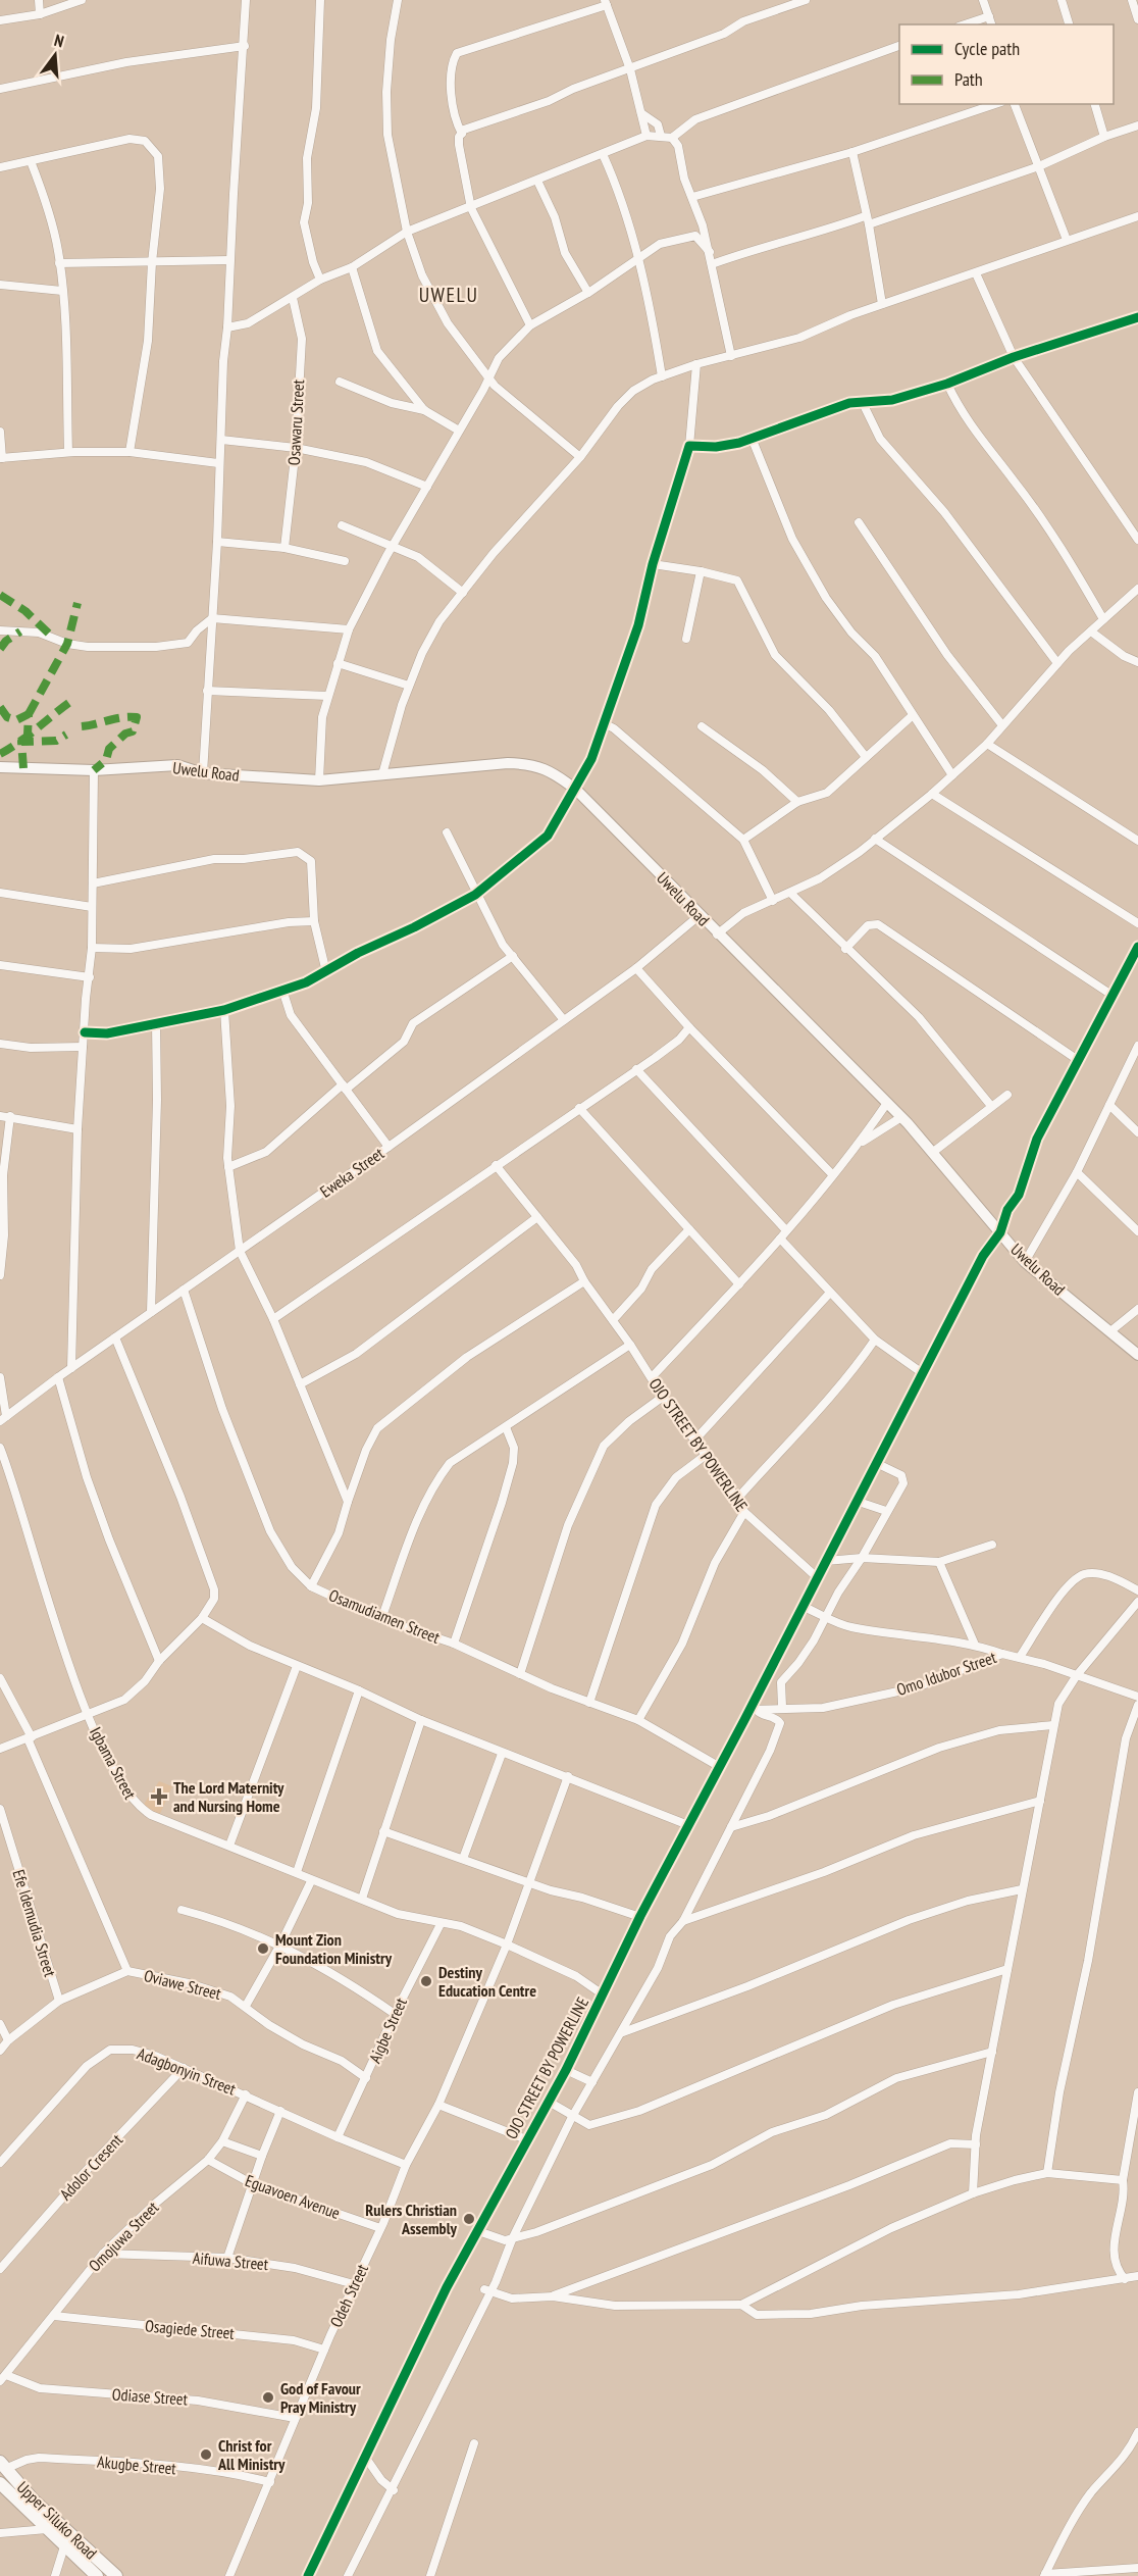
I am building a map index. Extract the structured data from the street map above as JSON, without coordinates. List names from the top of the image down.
{
  "streets": {
    "main road": ["Upper Siluko Road"],
    "street": [
      "Osawaru Street",
      "Uwelu Road",
      "Eweka Street",
      "OJO STREET BY POWERLINE",
      "Osamudiamen Street",
      "Omo Idubor Street",
      "Igbama Street",
      "Efe Idemudia Street",
      "Oviawe Street",
      "Aigbe Street",
      "Adagbonyin Street",
      "Adolor Cresent",
      "Eguavoen Avenue",
      "Omojuwa Street",
      "Aifuwa Street",
      "Odeh Street",
      "Osagiede Street",
      "Odiase Street",
      "Akugbe Street"
    ]
  },
  "crossings": [
    ["Uwelu Road", "Eweka Street"],
    ["Eweka Street", "Osamudiamen Street"],
    ["OJO STREET BY POWERLINE", "Osamudiamen Street"],
    ["OJO STREET BY POWERLINE", "Omo Idubor Street"],
    ["OJO STREET BY POWERLINE", "Igbama Street"],
    ["Igbama Street", "Aigbe Street"],
    ["Igbama Street", "Odeh Street"],
    ["Efe Idemudia Street", "Oviawe Street"],
    ["Oviawe Street", "Aigbe Street"],
    ["Aigbe Street", "Adagbonyin Street"],
    ["Adagbonyin Street", "Adolor Cresent"],
    ["Adagbonyin Street", "Omojuwa Street"],
    ["Adagbonyin Street", "Odeh Street"],
    ["Eguavoen Avenue", "Omojuwa Street"],
    ["Eguavoen Avenue", "Odeh Street"],
    ["Omojuwa Street", "Aifuwa Street"],
    ["Omojuwa Street", "Osagiede Street"],
    ["Omojuwa Street", "Odiase Street"],
    ["Aifuwa Street", "Odeh Street"],
    ["Odeh Street", "Osagiede Street"],
    ["Odeh Street", "Odiase Street"],
    ["Odeh Street", "Akugbe Street"],
    ["Akugbe Street", "Upper Siluko Road"]
  ],
  "districts": ["UWELU"],
  "places": {
    "health": ["The Lord Maternity and Nursing Home"],
    "other": [
      "Mount Zion Foundation Ministry",
      "Destiny Education Centre",
      "Rulers Christian Assembly",
      "God of Favour Pray Ministry",
      "Christ for All Ministry"
    ]
  },
  "legend": ["Cycle path", "Path"],
  "north": "top"
}
